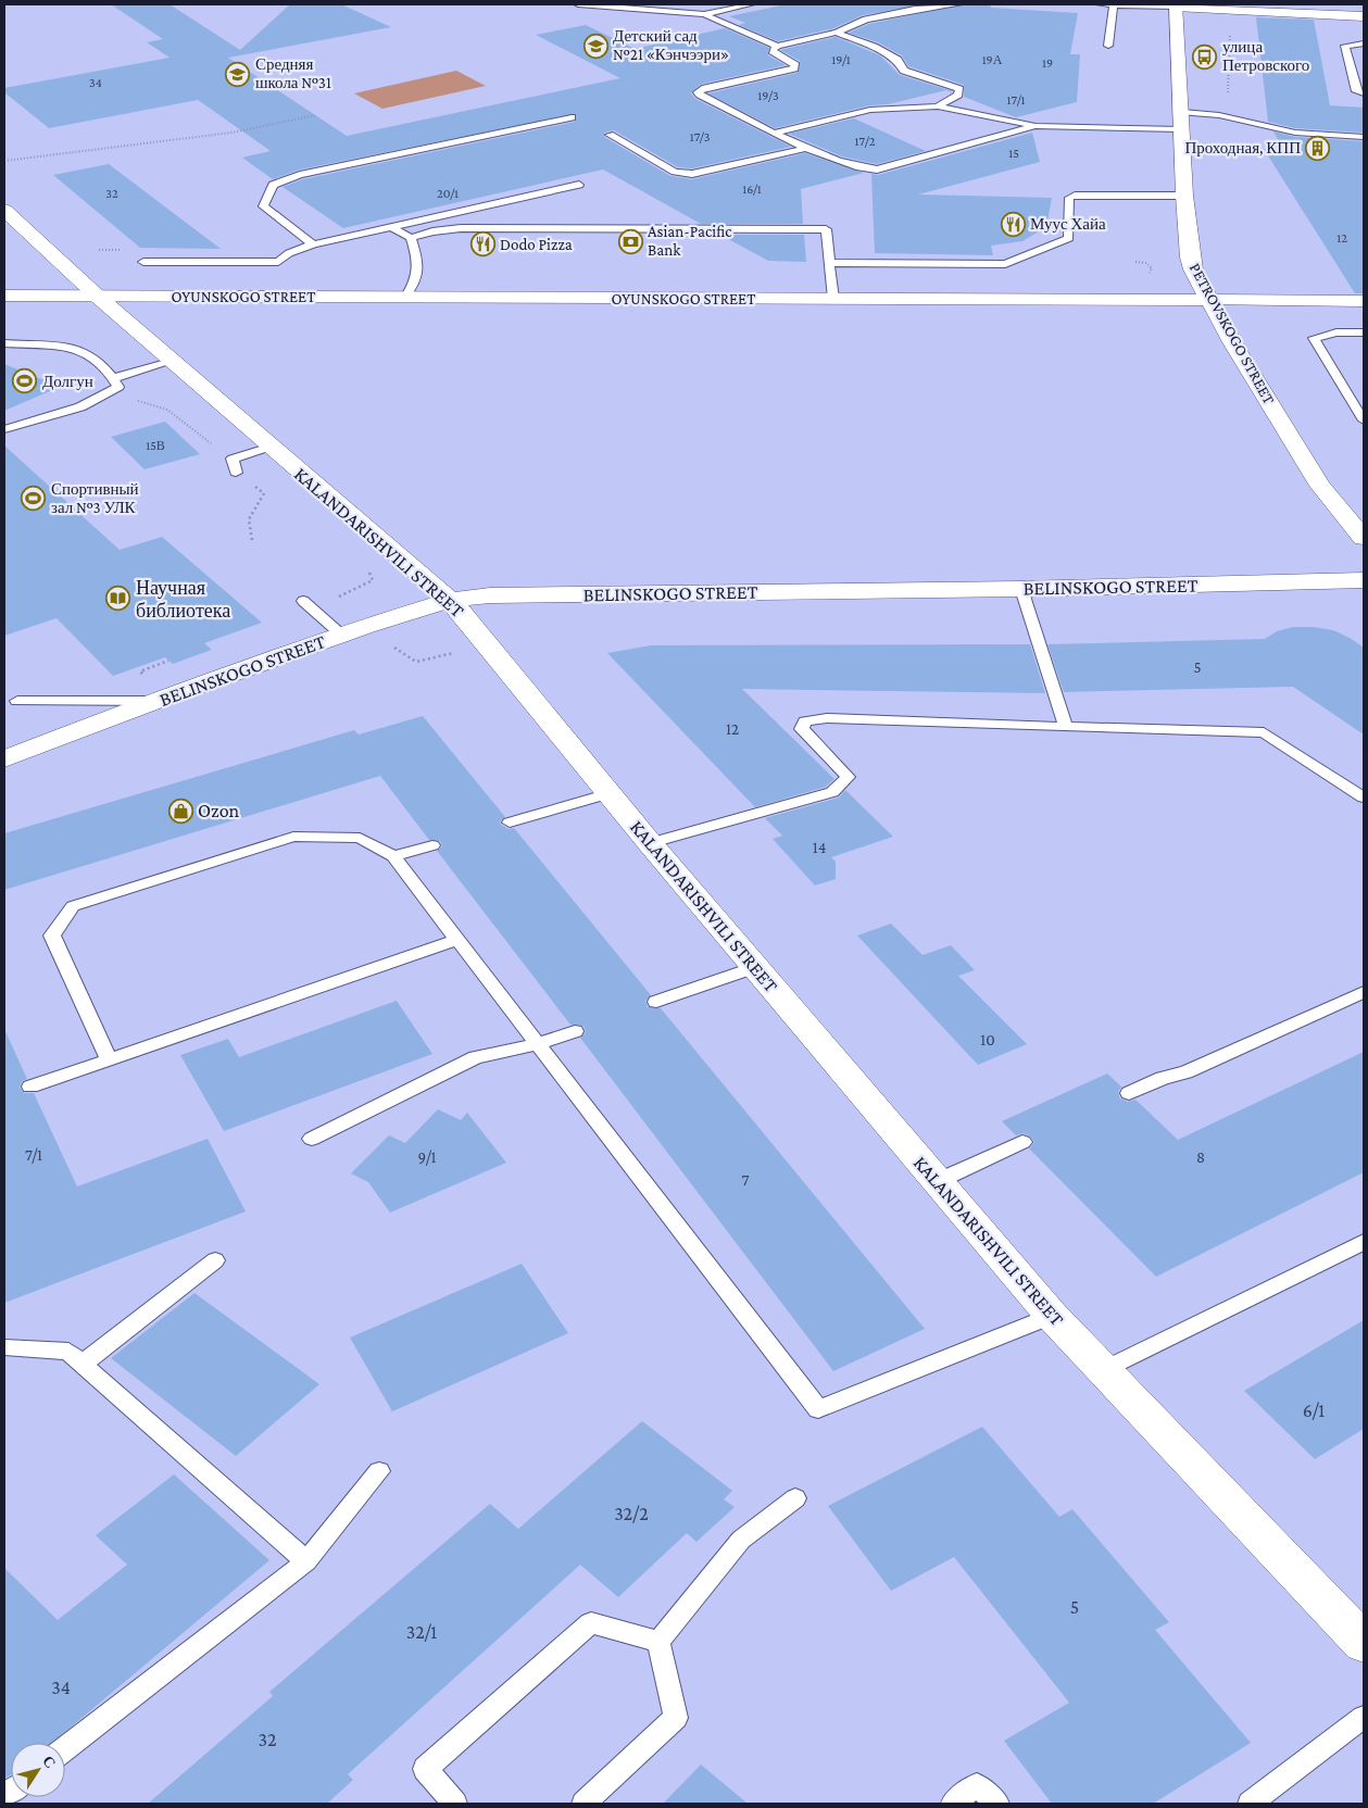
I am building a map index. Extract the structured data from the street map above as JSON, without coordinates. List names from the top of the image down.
{
  "streets": {
    "street": [
      "OYUNSKOGO STREET",
      "PETROVSKOGO STREET",
      "KALANDARISHVILI STREET",
      "BELINSKOGO STREET"
    ]
  },
  "crossings": [
    ["OYUNSKOGO STREET", "PETROVSKOGO STREET"],
    ["OYUNSKOGO STREET", "KALANDARISHVILI STREET"],
    ["KALANDARISHVILI STREET", "BELINSKOGO STREET"]
  ],
  "places": {
    "school or university": ["Детский сад №21 «Кэнчээри»", "Средняя школа №31"],
    "bus stop": ["улица Петровского"],
    "building": ["Проходная, КПП"],
    "restaurant": ["Муус Хайа", "Dodo Pizza"],
    "bank": ["Asian-Pacific Bank"],
    "sports": ["Долгун", "Спортивный зал №3 УЛК"],
    "library": ["Научная библиотека"],
    "shop": ["Ozon"]
  },
  "house_numbers": [
    "19/1",
    "19А",
    "19",
    "34",
    "19/3",
    "17/1",
    "17/3",
    "17/2",
    "15",
    "16/1",
    "32",
    "20/1",
    "12",
    "15В",
    "5",
    "12",
    "14",
    "10",
    "7/1",
    "9/1",
    "8",
    "7",
    "6/1",
    "32/2",
    "5",
    "32/1",
    "34",
    "32"
  ],
  "north": "top right"
}
